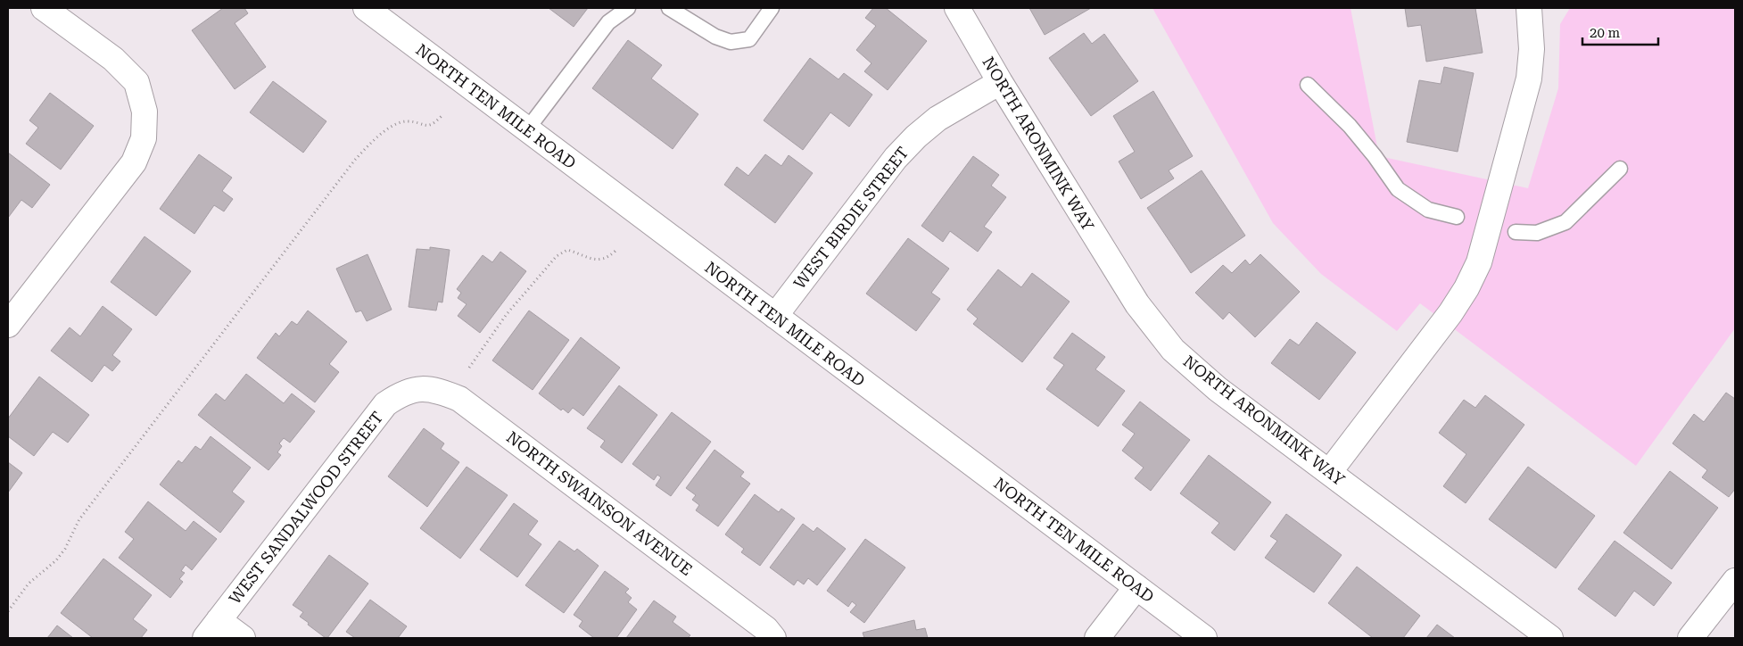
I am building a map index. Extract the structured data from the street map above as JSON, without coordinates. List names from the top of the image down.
{
  "streets": {
    "street": [
      "NORTH TEN MILE ROAD",
      "NORTH ARONMINK WAY",
      "WEST BIRDIE STREET",
      "NORTH SWAINSON AVENUE",
      "WEST SANDALWOOD STREET"
    ]
  },
  "crossings": [
    ["NORTH TEN MILE ROAD", "WEST BIRDIE STREET"],
    ["NORTH ARONMINK WAY", "WEST BIRDIE STREET"],
    ["NORTH SWAINSON AVENUE", "WEST SANDALWOOD STREET"]
  ],
  "scale_bar": "20 m"
}
